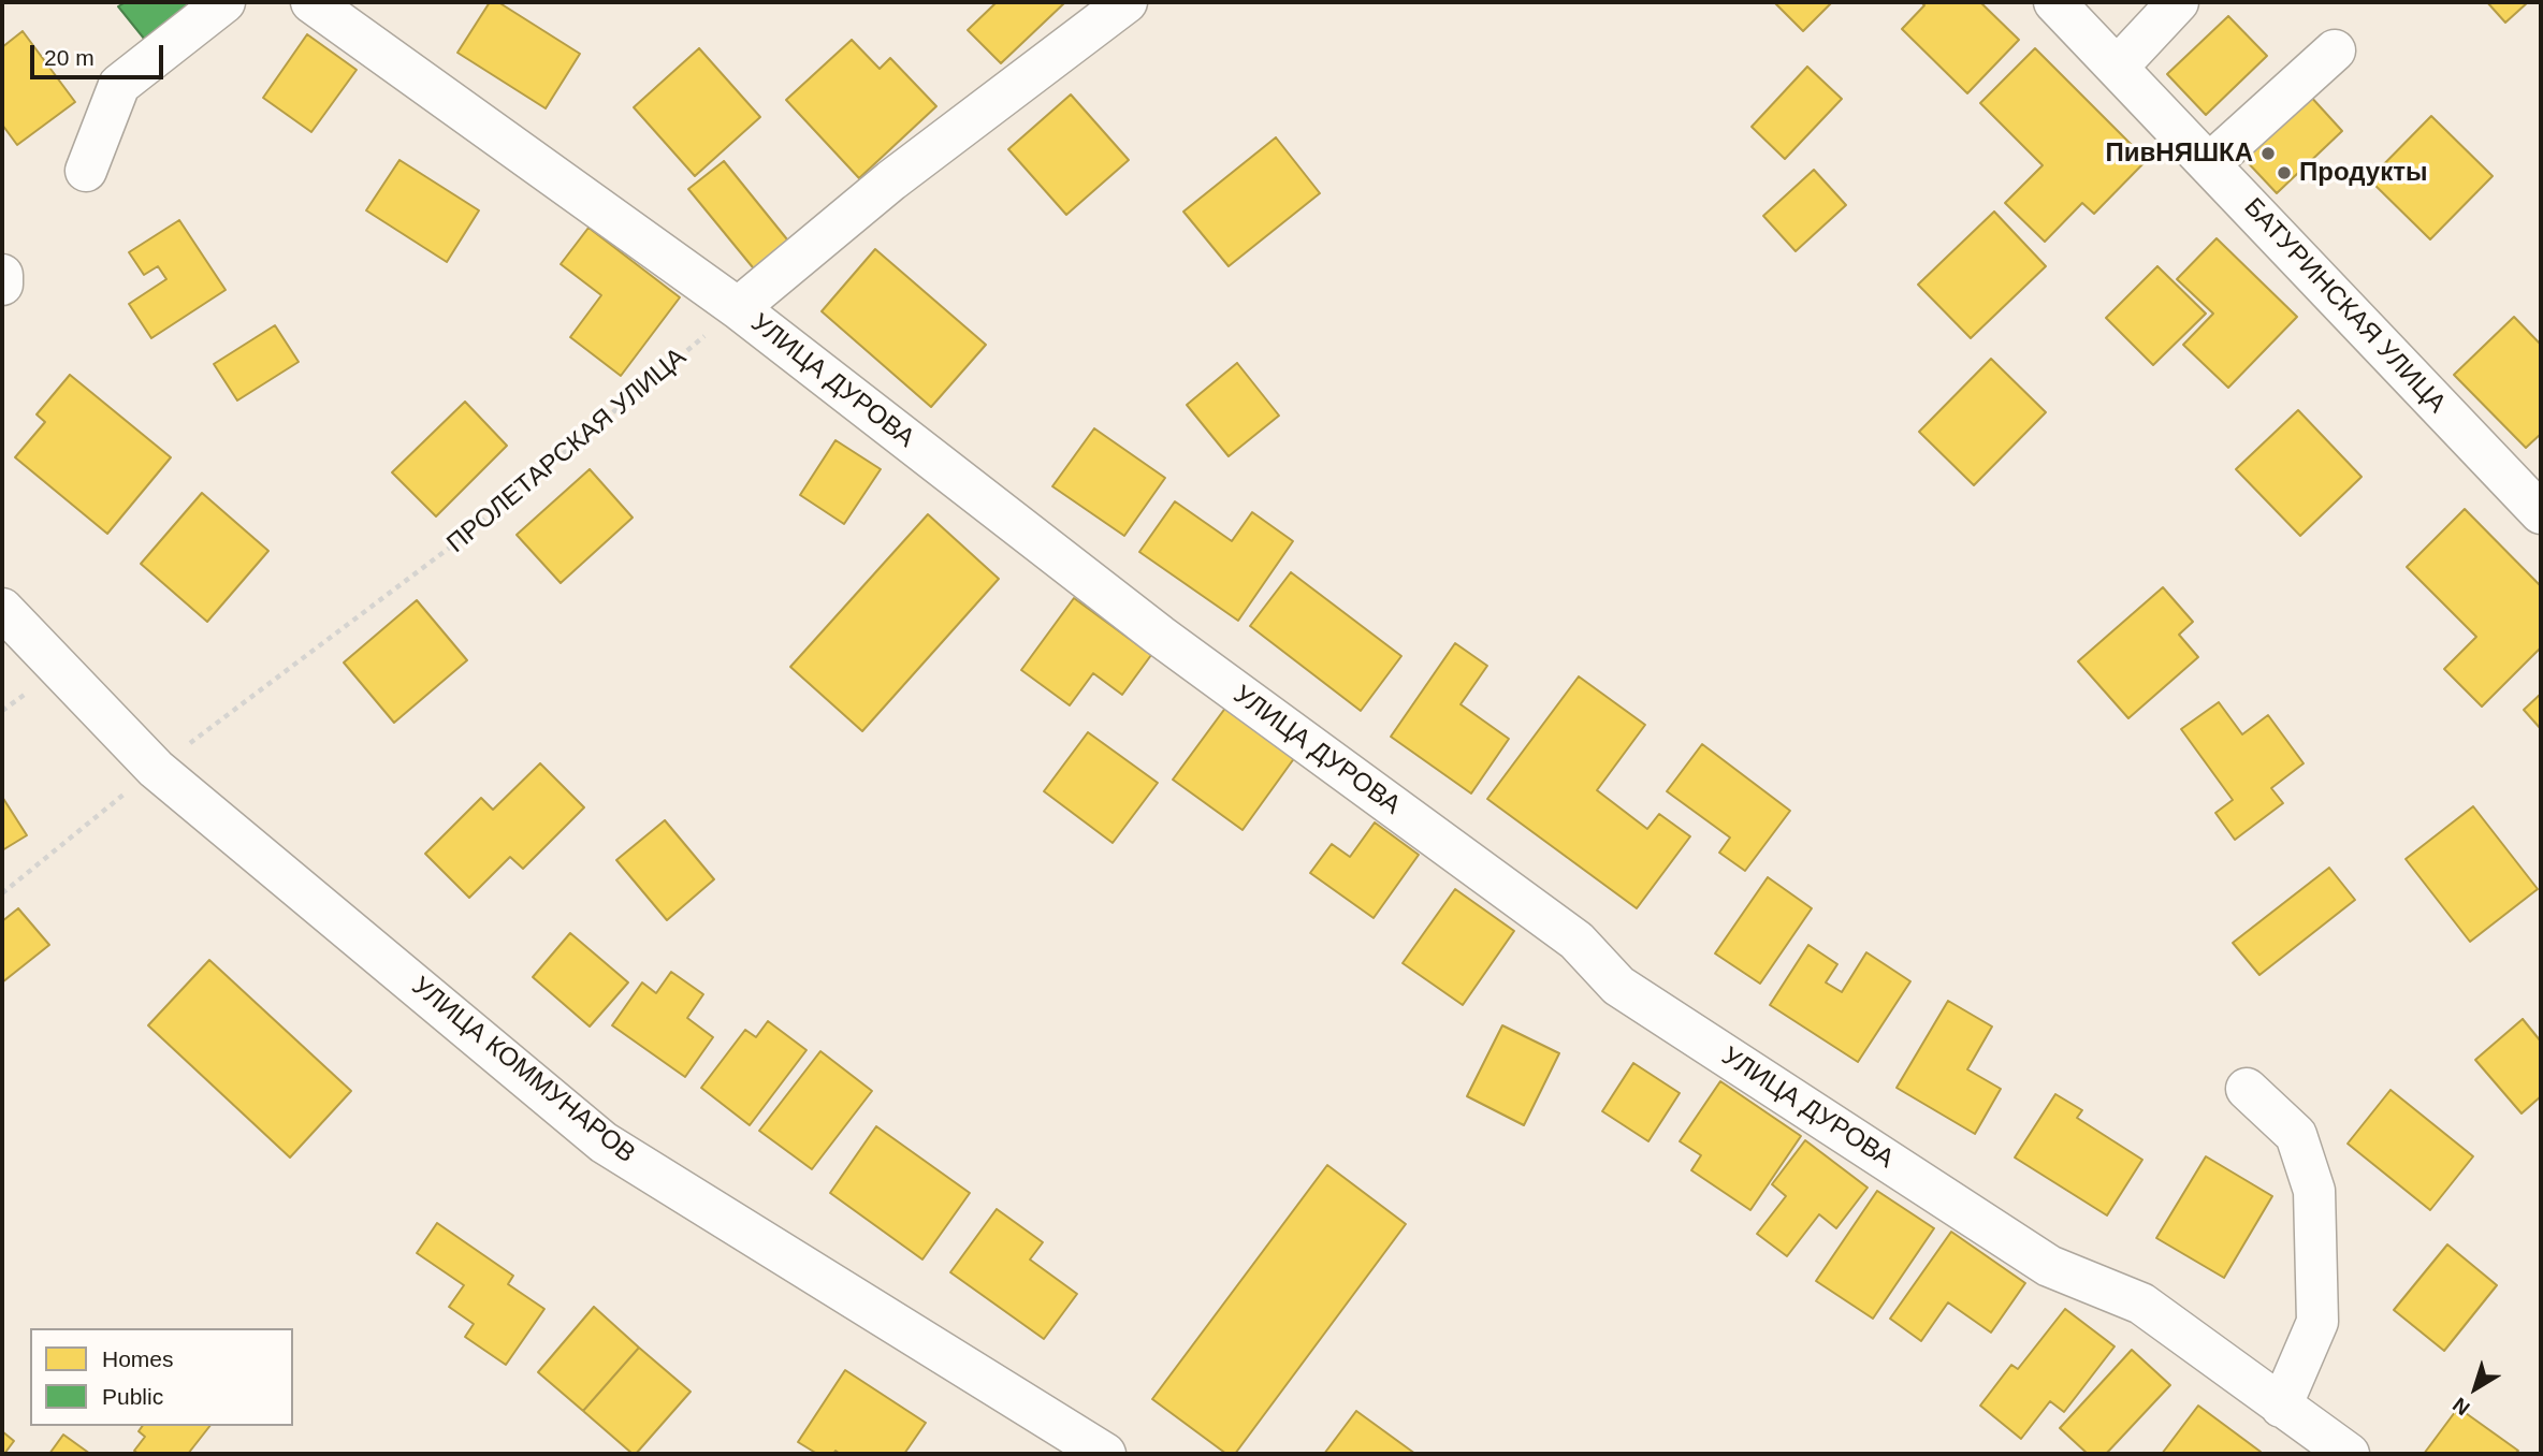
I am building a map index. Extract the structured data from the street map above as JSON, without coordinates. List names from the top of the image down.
{
  "streets": {
    "street": ["БАТУРИНСКАЯ УЛИЦА", "УЛИЦА ДУРОВА", "УЛИЦА КОММУНАРОВ"],
    "path": ["ПРОЛЕТАРСКАЯ УЛИЦА"]
  },
  "crossings": [
    ["УЛИЦА ДУРОВА", "ПРОЛЕТАРСКАЯ УЛИЦА"],
    ["ПРОЛЕТАРСКАЯ УЛИЦА", "УЛИЦА КОММУНАРОВ"]
  ],
  "places": ["ПивНЯШКА", "Продукты"],
  "legend": ["Homes", "Public"],
  "scale_bar": "20 m",
  "north": "bottom left"
}
